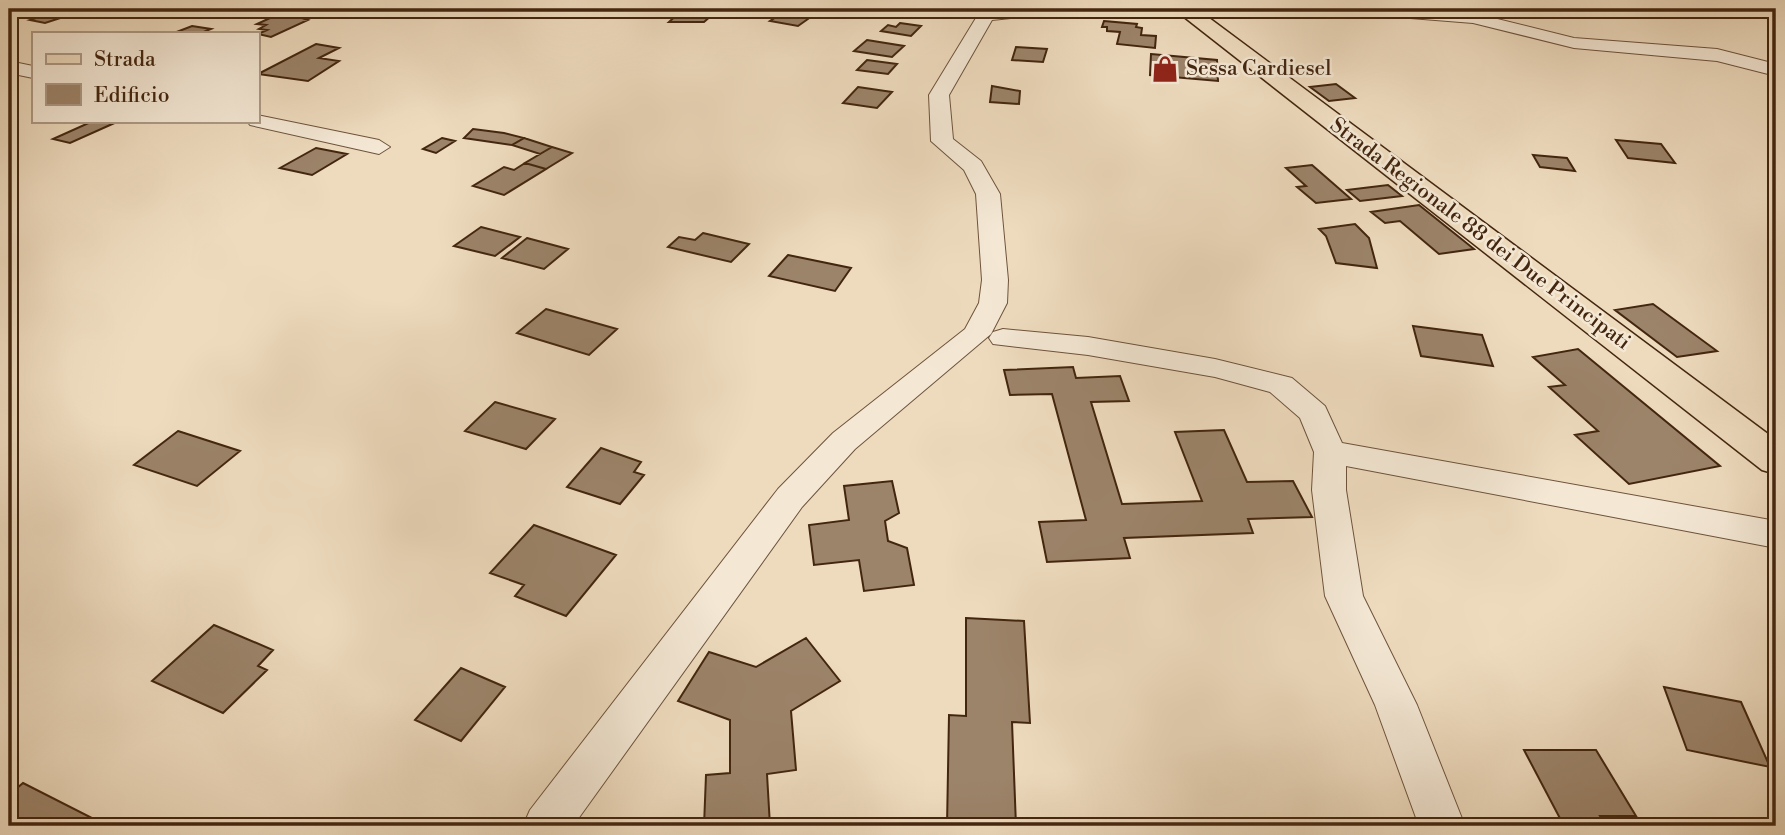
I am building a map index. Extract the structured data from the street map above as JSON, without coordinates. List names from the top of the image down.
{
  "streets": {
    "main road": ["Strada Regionale 88 dei Due Principati"]
  },
  "places": {
    "shop": ["Sessa Cardiesel"]
  },
  "legend": ["Strada", "Edificio"]
}
